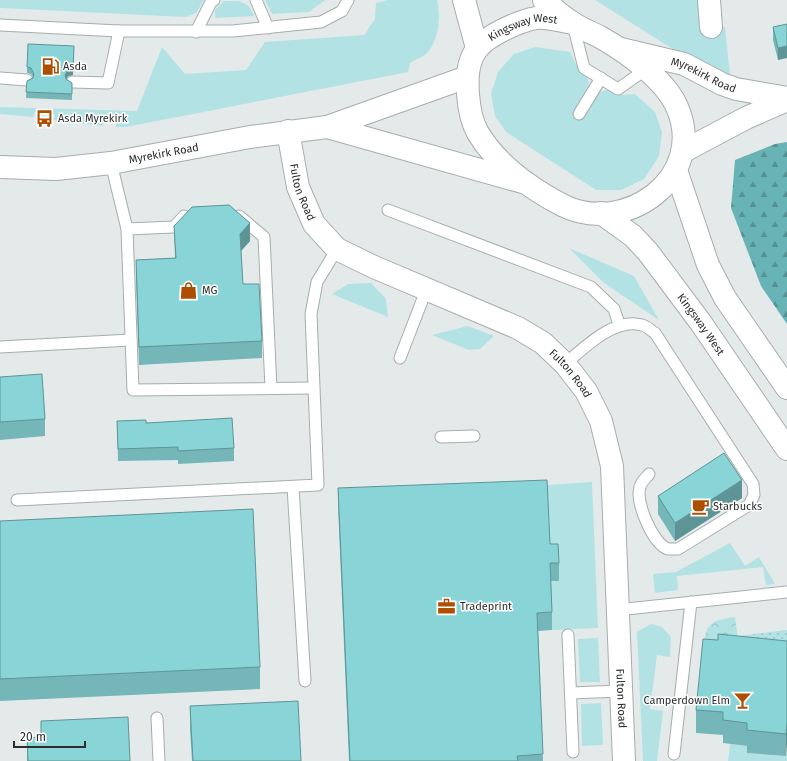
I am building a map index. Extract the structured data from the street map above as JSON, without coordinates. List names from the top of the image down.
{
  "streets": {
    "main road": ["Kingsway West", "Myrekirk Road", "Fulton Road"]
  },
  "crossings": [
    ["Kingsway West", "Myrekirk Road"],
    ["Myrekirk Road", "Fulton Road"]
  ],
  "places": {
    "fuel station": ["Asda"],
    "bus stop": ["Asda Myrekirk"],
    "shop": ["MG"],
    "cafe": ["Starbucks"],
    "office": ["Tradeprint"],
    "bar": ["Camperdown Elm"]
  },
  "scale_bar": "20 m"
}
